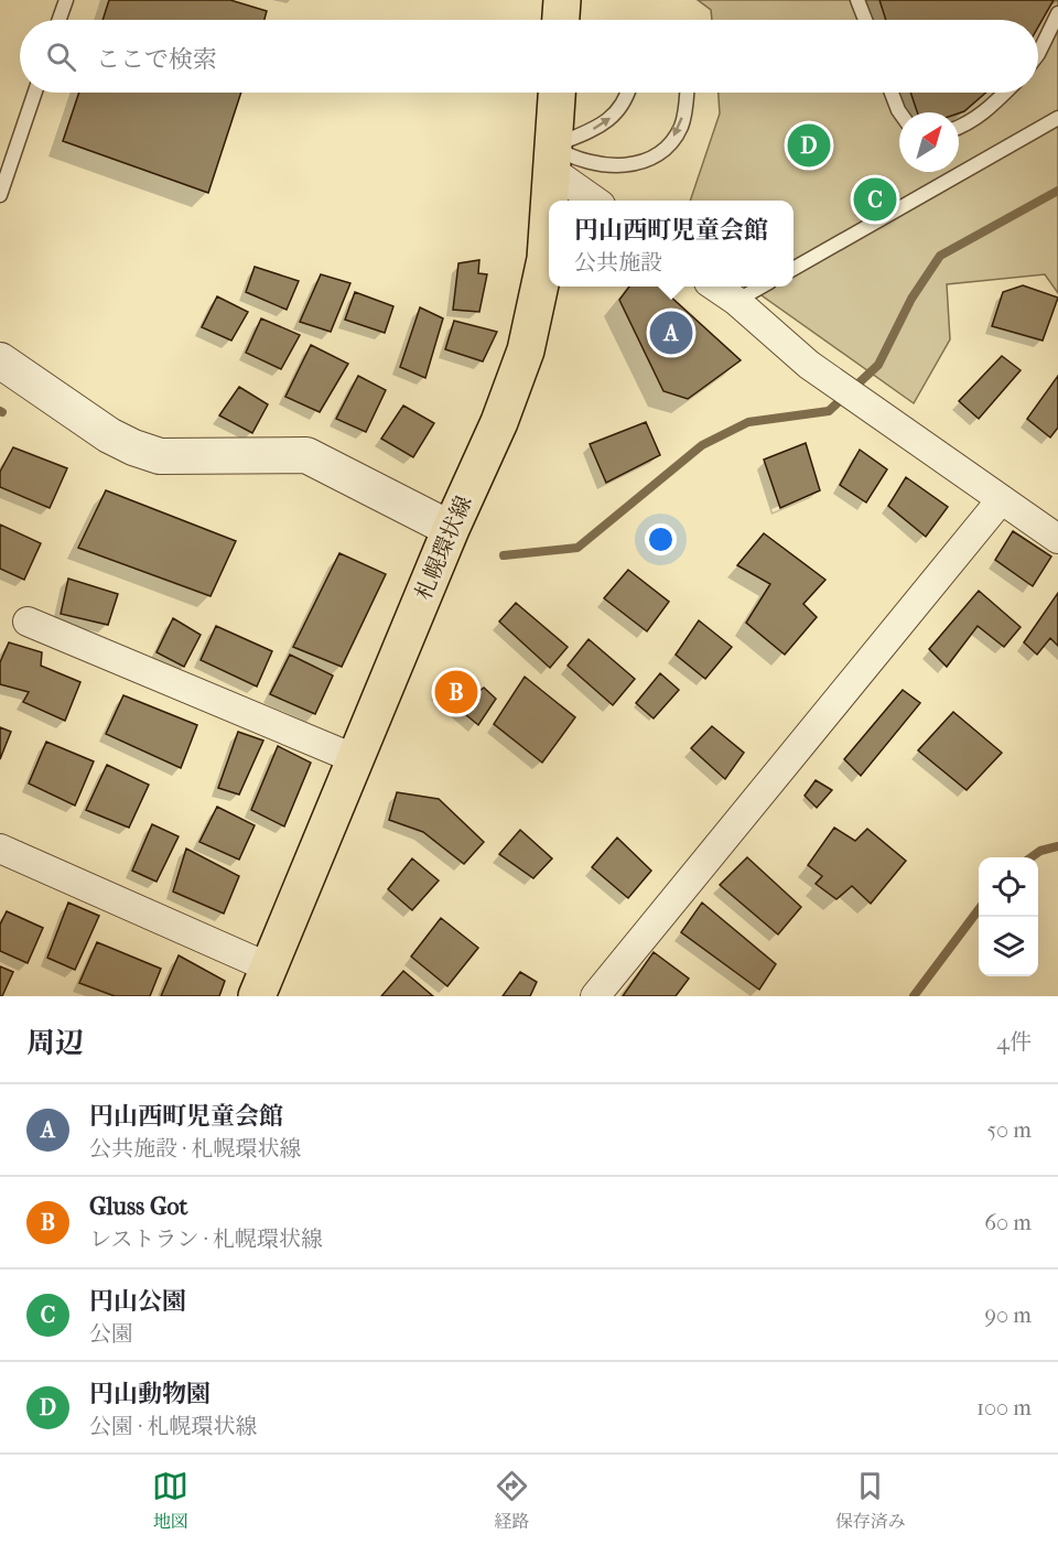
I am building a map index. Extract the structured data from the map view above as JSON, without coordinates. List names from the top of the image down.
{
  "streets": {
    "main road": ["札幌環状線"]
  },
  "north": "top right",
  "page": {
    "search": "ここで検索",
    "pins": [
      "D",
      "C",
      "A",
      "B"
    ],
    "popup": ["円山西町児童会館", "公共施設"],
    "heading": ["周辺", "4件"],
    "list": [
      {
        "mark": "A",
        "name": "円山西町児童会館",
        "note": "公共施設 · 札幌環状線",
        "value": "50 m"
      },
      {
        "mark": "B",
        "name": "Gluss Got",
        "note": "レストラン · 札幌環状線",
        "value": "60 m"
      },
      {
        "mark": "C",
        "name": "円山公園",
        "note": "公園",
        "value": "90 m"
      },
      {
        "mark": "D",
        "name": "円山動物園",
        "note": "公園 · 札幌環状線",
        "value": "100 m"
      }
    ],
    "nav": ["地図", "経路", "保存済み"]
  }
}
